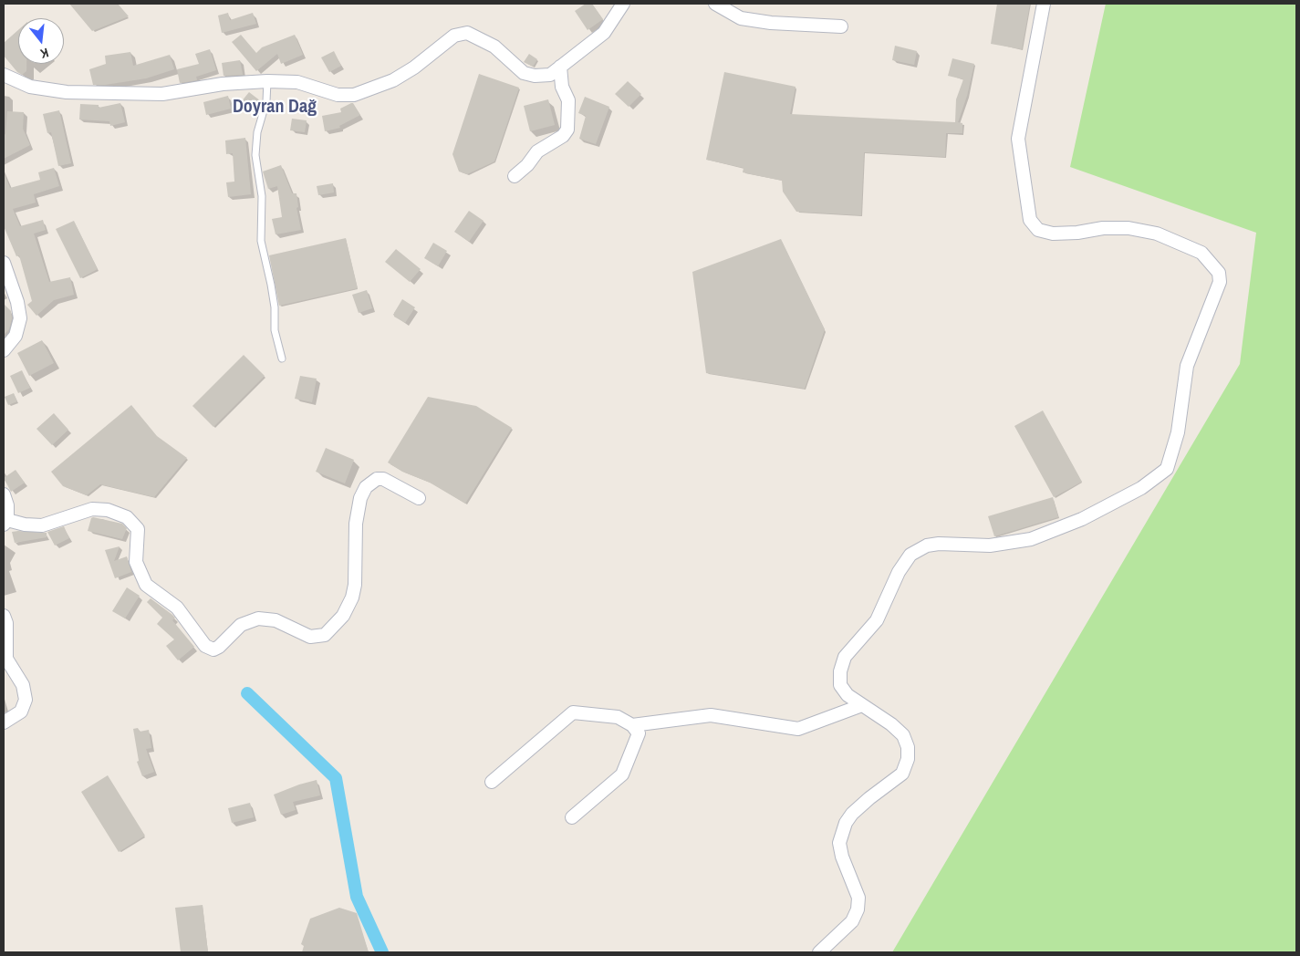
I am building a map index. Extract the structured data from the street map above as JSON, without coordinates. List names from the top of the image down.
{
  "districts": ["Doyran Dağ"],
  "north": "bottom"
}
